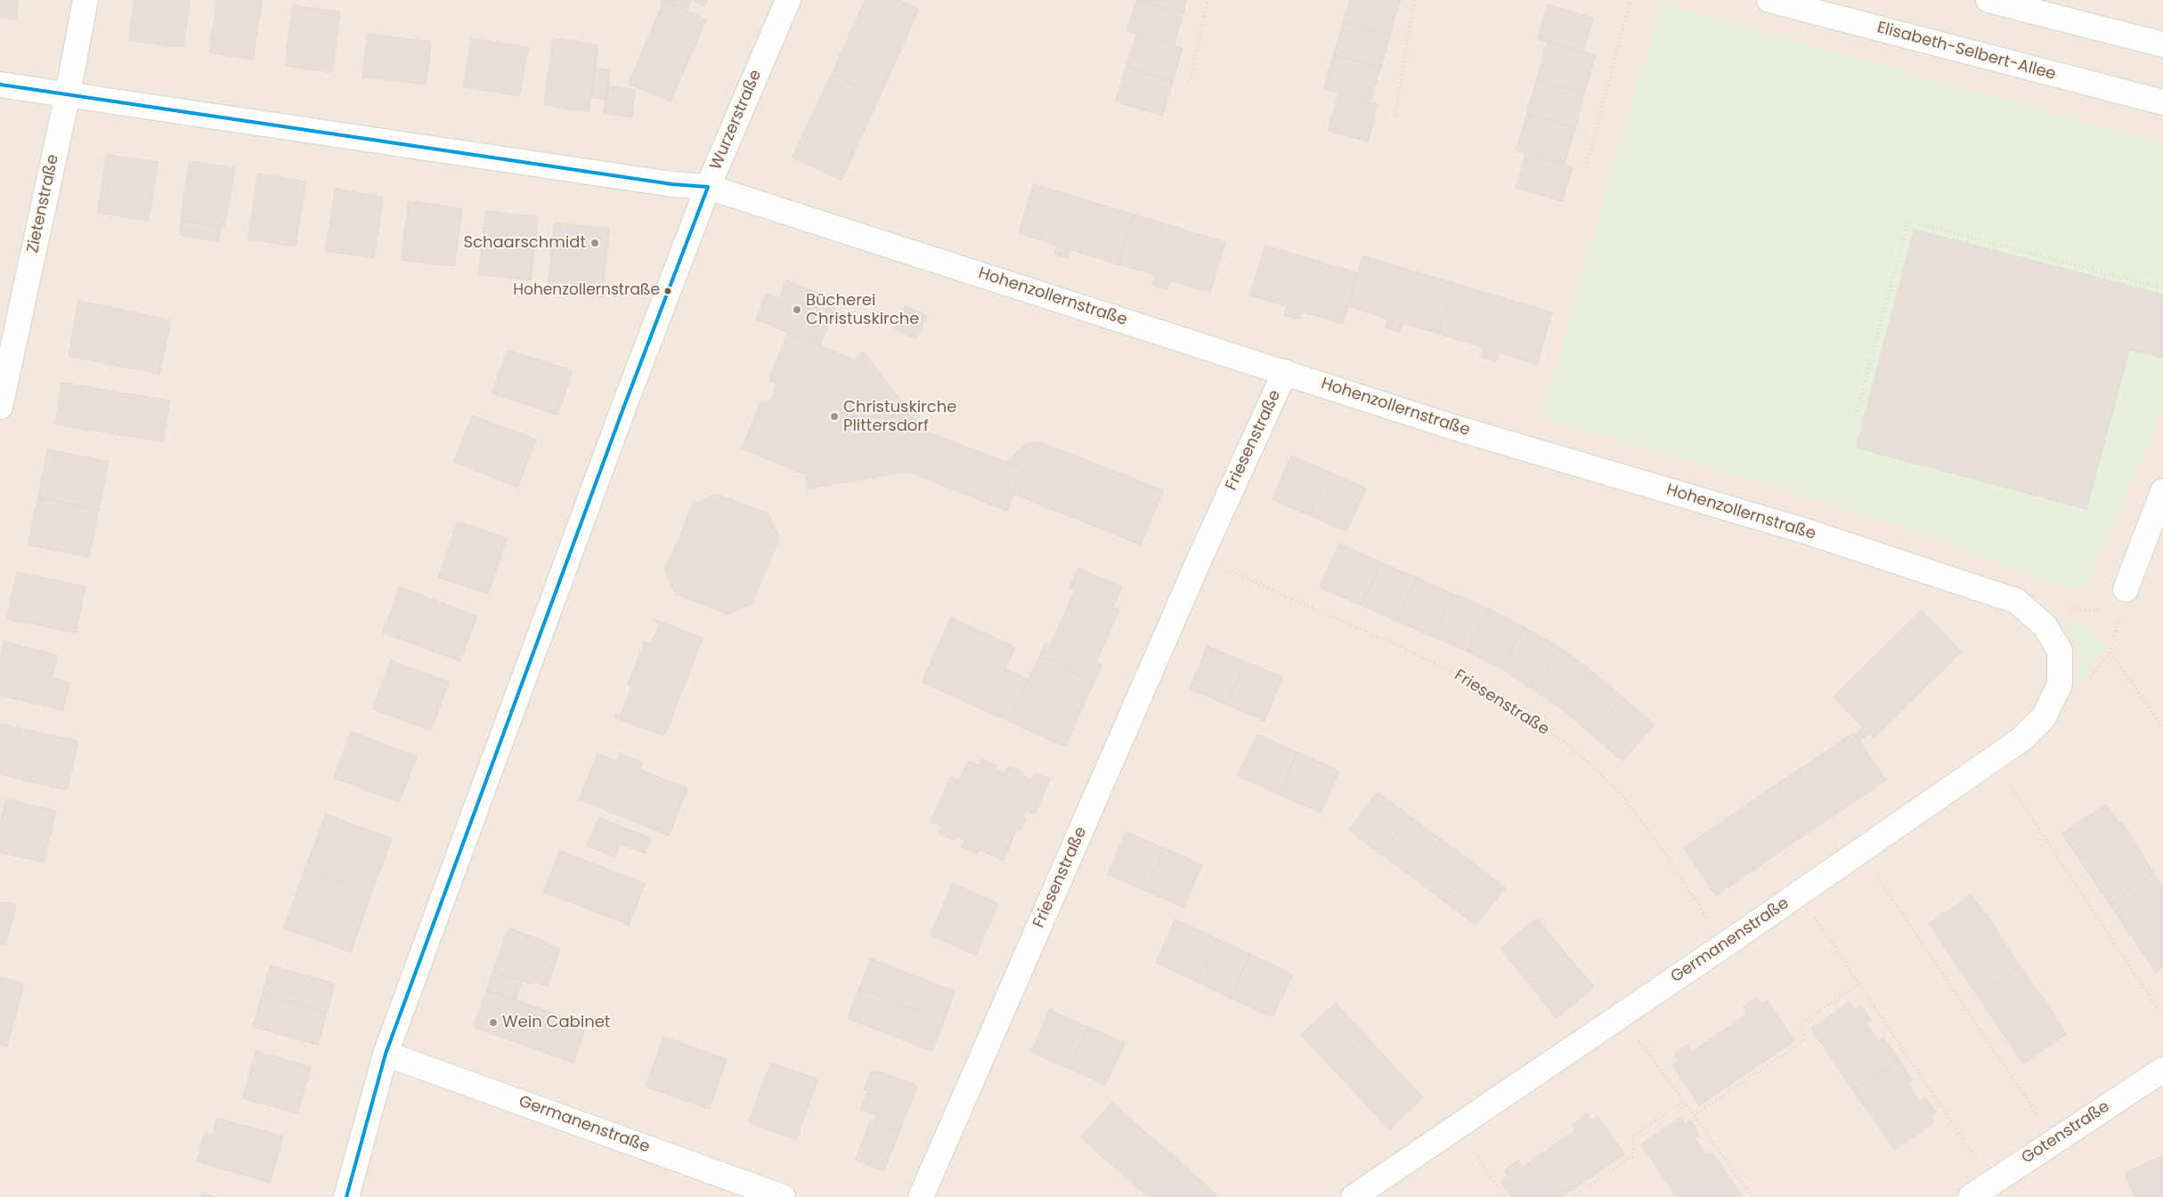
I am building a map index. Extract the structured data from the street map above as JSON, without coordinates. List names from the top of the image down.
{
  "streets": {
    "street": [
      "Elisabeth-Selbert-Allee",
      "Wurzerstraße",
      "Zietenstraße",
      "Hohenzollernstraße",
      "Friesenstraße",
      "Germanenstraße",
      "Gotenstraße"
    ]
  },
  "crossings": [
    ["Wurzerstraße", "Hohenzollernstraße"],
    ["Wurzerstraße", "Germanenstraße"],
    ["Zietenstraße", "Hohenzollernstraße"],
    ["Hohenzollernstraße", "Friesenstraße"],
    ["Hohenzollernstraße", "Germanenstraße"],
    ["Friesenstraße", "Germanenstraße"]
  ],
  "places": [
    "Schaarschmidt",
    "Hohenzollernstraße",
    "Bücherei Christuskirche",
    "Christuskirche Plittersdorf",
    "Wein Cabinet"
  ]
}
